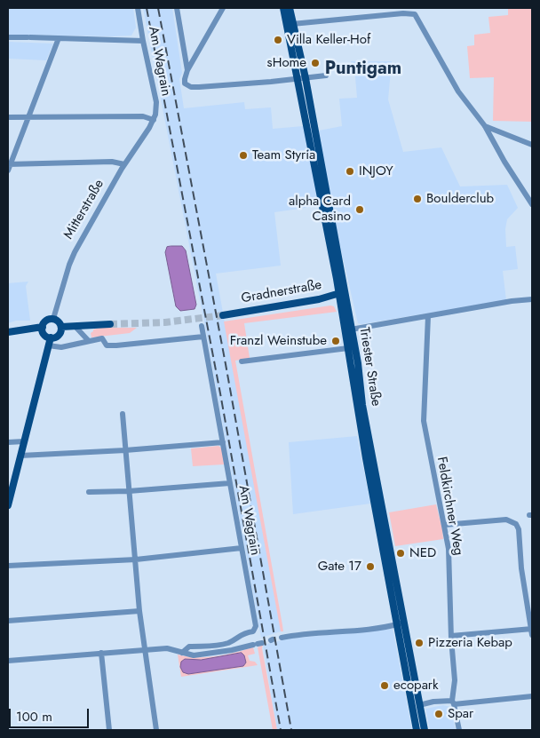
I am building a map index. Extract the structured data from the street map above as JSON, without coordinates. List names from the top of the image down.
{
  "streets": {
    "main road": ["Gradnerstraße", "Triester Straße"],
    "street": ["Am Wagrain", "Mitterstraße", "Feldkirchner Weg"]
  },
  "crossings": [
    ["Am Wagrain", "Mitterstraße"],
    ["Gradnerstraße", "Triester Straße"]
  ],
  "districts": ["Puntigam"],
  "places": [
    "Villa Keller-Hof",
    "sHome",
    "Team Styria",
    "INJOY",
    "Boulderclub",
    "alpha Card Casino",
    "Franzl Weinstube",
    "NED",
    "Gate 17",
    "Pizzeria Kebap",
    "ecopark",
    "Spar"
  ],
  "scale_bar": "100 m"
}
